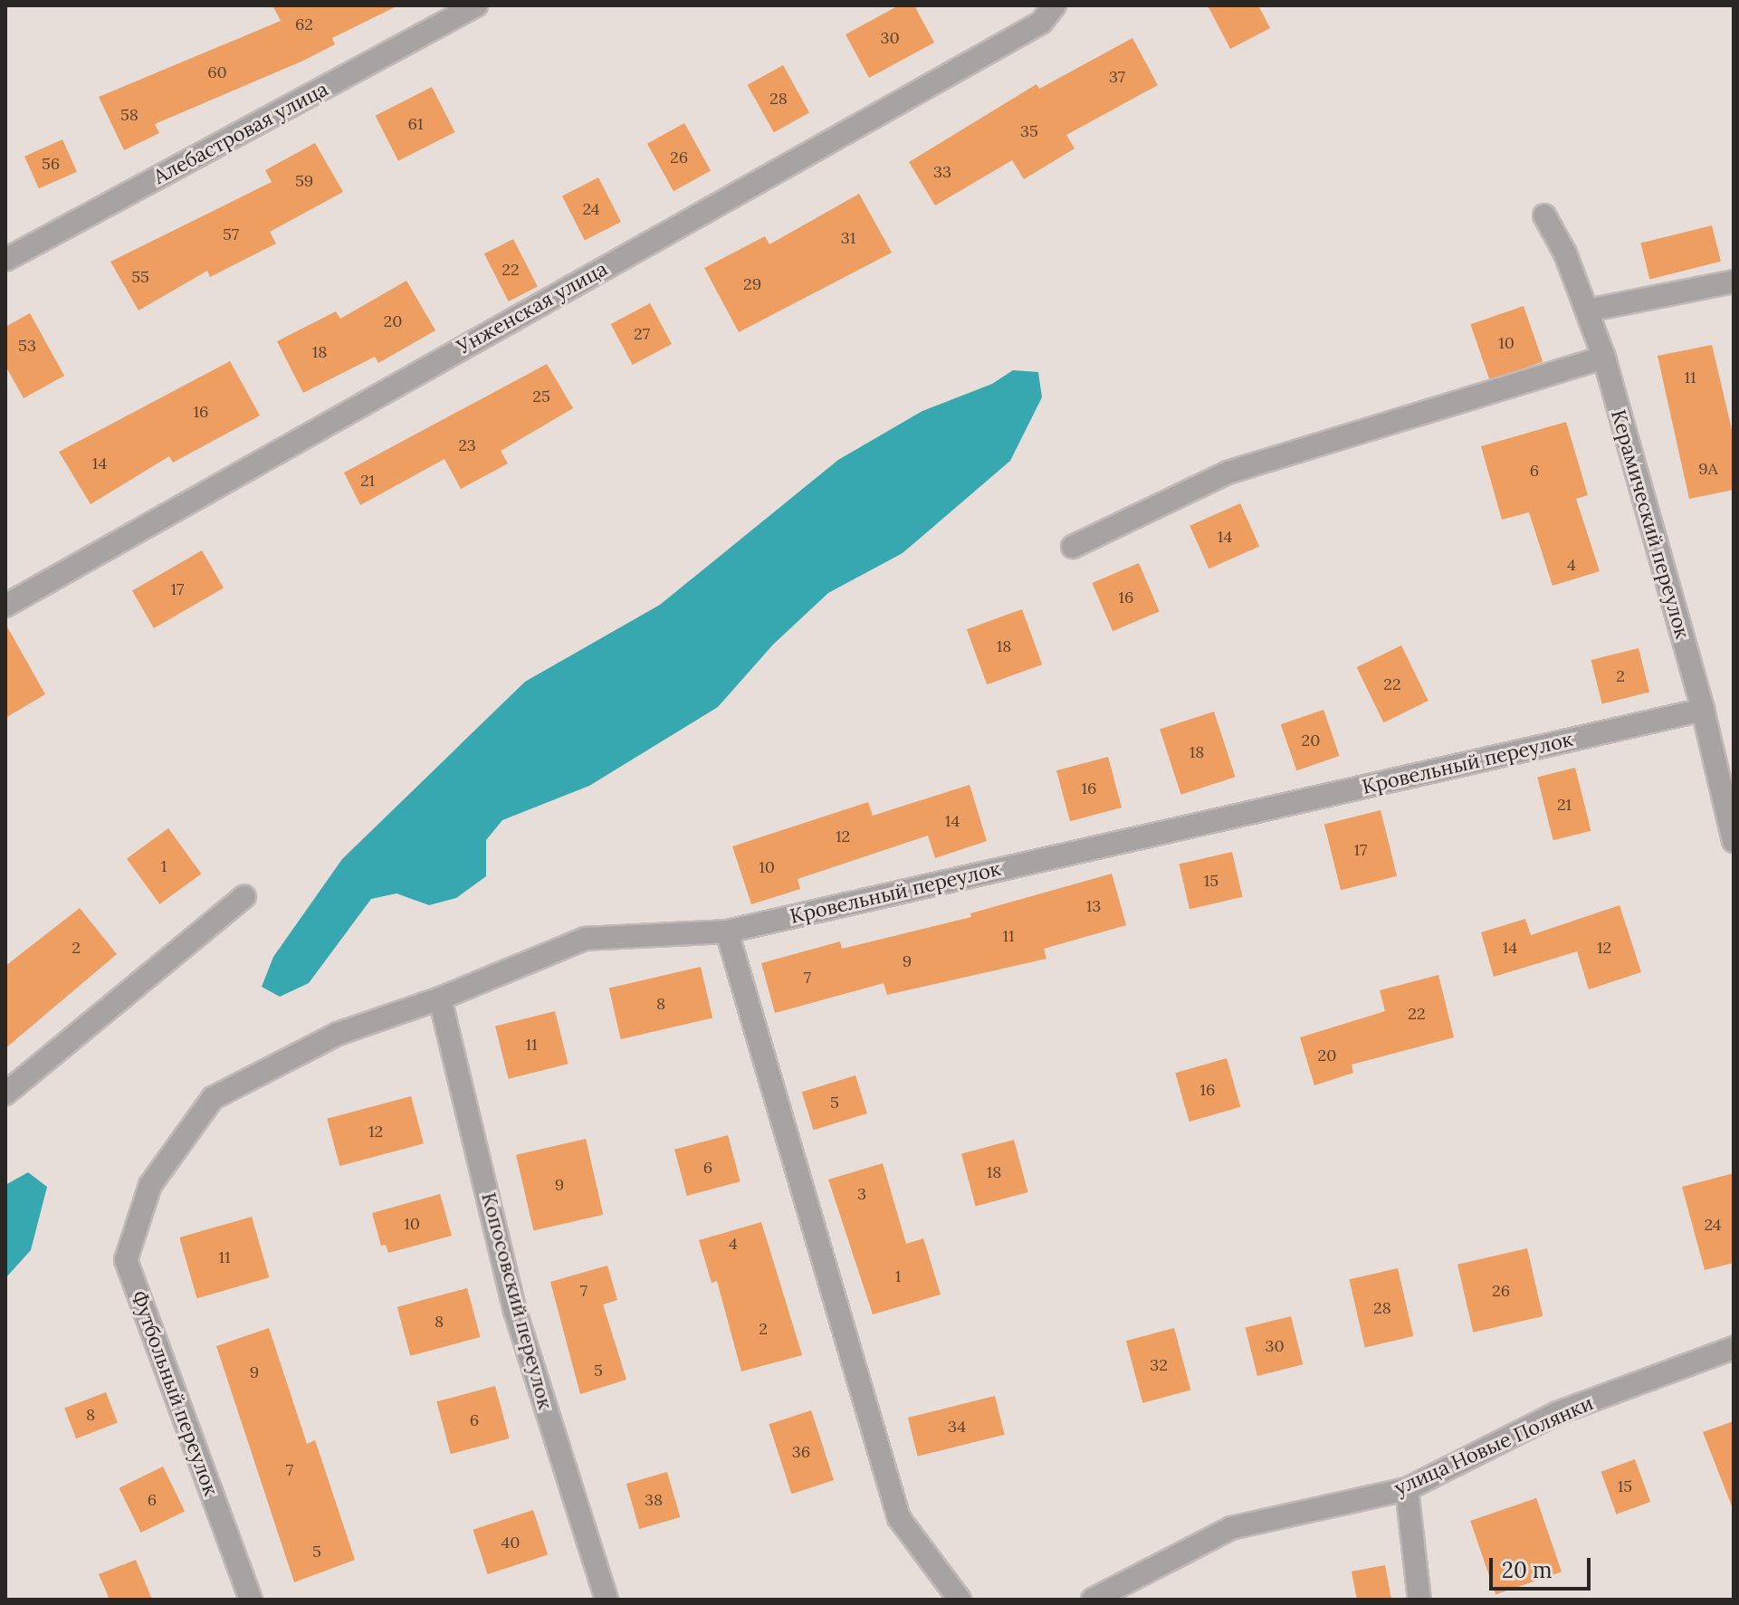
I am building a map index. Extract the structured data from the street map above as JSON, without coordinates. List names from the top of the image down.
{
  "streets": {
    "street": [
      "Алебастровая улица",
      "Унженская улица",
      "Керамический переулок",
      "Кровельный переулок",
      "Копосовский переулок",
      "Футбольный переулок",
      "улица Новые Полянки"
    ]
  },
  "crossings": [
    ["Керамический переулок", "Кровельный переулок"],
    ["Кровельный переулок", "Копосовский переулок"],
    ["Кровельный переулок", "Футбольный переулок"]
  ],
  "house_numbers": [
    "62",
    "30",
    "60",
    "37",
    "28",
    "58",
    "61",
    "35",
    "26",
    "56",
    "33",
    "59",
    "24",
    "57",
    "31",
    "22",
    "55",
    "29",
    "20",
    "27",
    "10",
    "53",
    "18",
    "11",
    "25",
    "16",
    "23",
    "14",
    "9А",
    "6",
    "21",
    "14",
    "4",
    "17",
    "16",
    "18",
    "2",
    "22",
    "20",
    "18",
    "16",
    "21",
    "14",
    "12",
    "17",
    "1",
    "10",
    "15",
    "13",
    "11",
    "2",
    "14",
    "12",
    "9",
    "7",
    "8",
    "22",
    "11",
    "20",
    "16",
    "5",
    "12",
    "6",
    "18",
    "9",
    "3",
    "10",
    "24",
    "4",
    "11",
    "1",
    "7",
    "26",
    "28",
    "8",
    "2",
    "30",
    "32",
    "5",
    "9",
    "8",
    "6",
    "34",
    "36",
    "7",
    "15",
    "6",
    "38",
    "40",
    "5"
  ],
  "scale_bar": "20 m"
}
